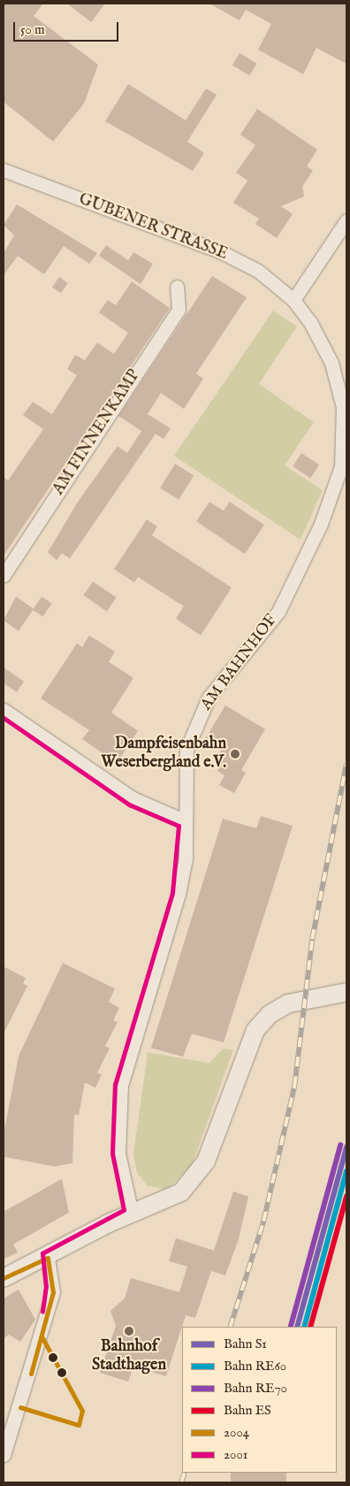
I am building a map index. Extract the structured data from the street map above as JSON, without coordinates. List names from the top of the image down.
{
  "streets": {
    "street": ["GUBENER STRASSE", "AM FINNENKAMP", "AM BAHNHOF"]
  },
  "crossings": [
    ["GUBENER STRASSE", "AM BAHNHOF"]
  ],
  "places": ["Dampfeisenbahn Weserbergland e.V.", "Bahnhof Stadthagen"],
  "lines": [
    "transit line 2001",
    "rail line RE70",
    "rail line S1",
    "rail line RE60",
    "rail line ES",
    "transit line 2004"
  ],
  "legend": [
    "Bahn S1",
    "Bahn RE60",
    "Bahn RE70",
    "Bahn ES",
    "2004",
    "2001"
  ],
  "scale_bar": "50 m"
}
